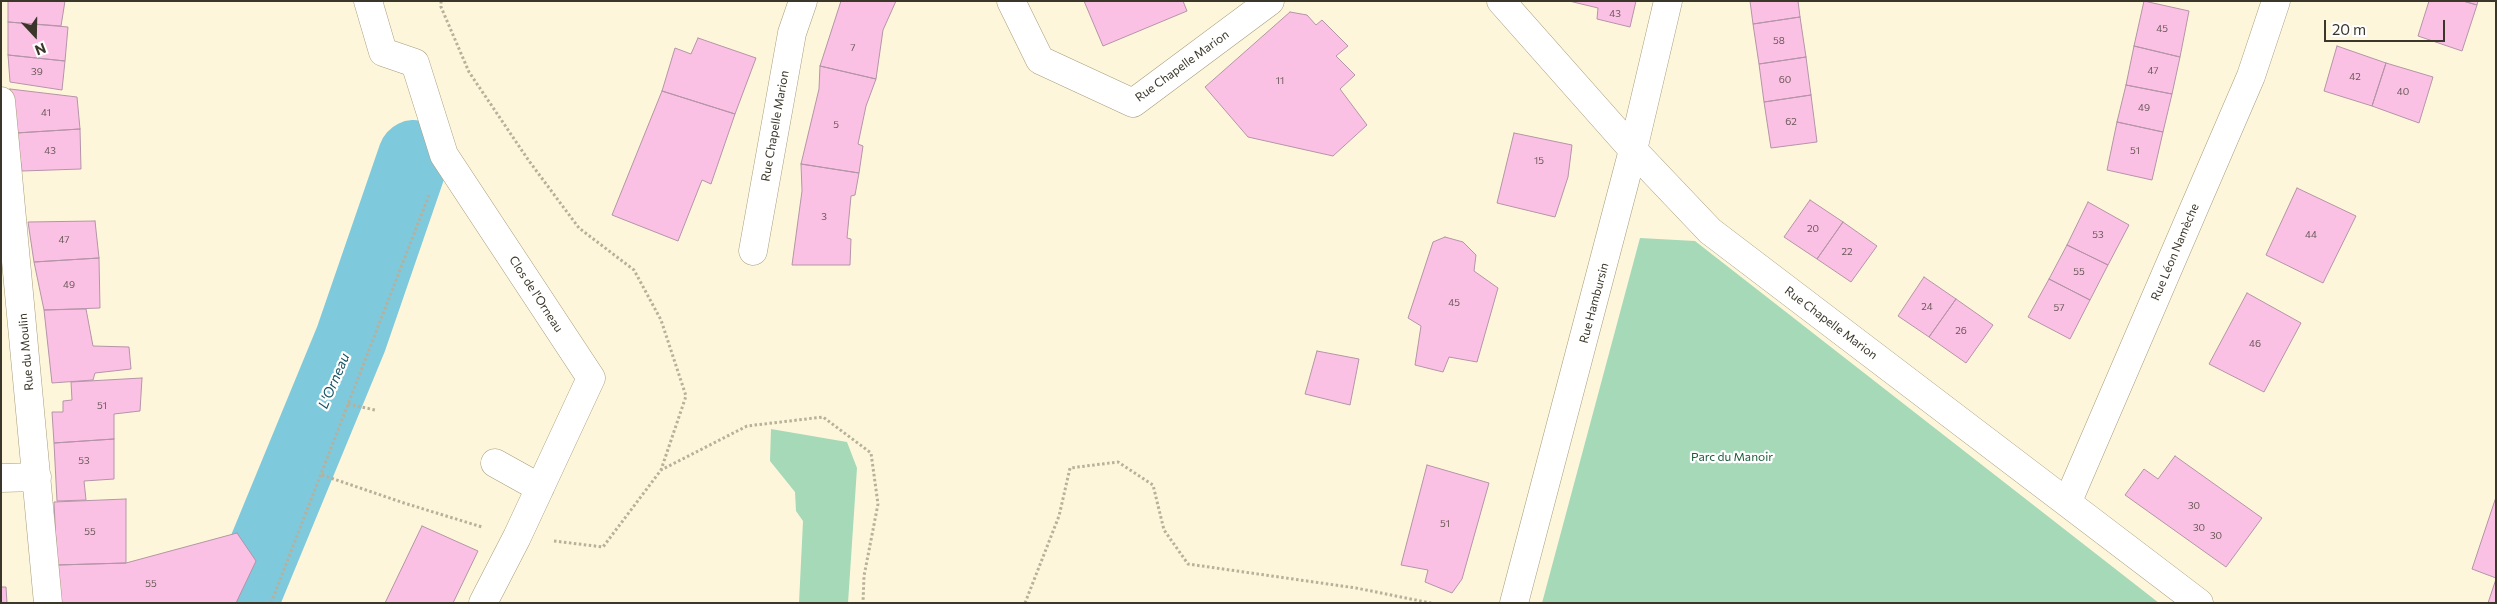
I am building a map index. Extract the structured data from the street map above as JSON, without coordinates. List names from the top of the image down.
{
  "streets": {
    "street": [
      "Rue Chapelle Marion",
      "Rue Léon Namèche",
      "Clos de l'Orneau",
      "Rue Hambursin",
      "Rue du Moulin"
    ]
  },
  "crossings": [
    ["Rue Chapelle Marion", "Rue Léon Namèche"],
    ["Rue Chapelle Marion", "Rue Hambursin"]
  ],
  "water": ["L'Orneau"],
  "parks": ["Parc du Manoir"],
  "house_numbers": [
    "43",
    "45",
    "58",
    "7",
    "47",
    "39",
    "42",
    "60",
    "11",
    "40",
    "49",
    "41",
    "62",
    "5",
    "43",
    "51",
    "15",
    "3",
    "20",
    "53",
    "44",
    "47",
    "22",
    "55",
    "49",
    "45",
    "24",
    "57",
    "26",
    "46",
    "51",
    "53",
    "30",
    "51",
    "30",
    "55",
    "30",
    "55"
  ],
  "scale_bar": "20 m",
  "north": "bottom"
}
